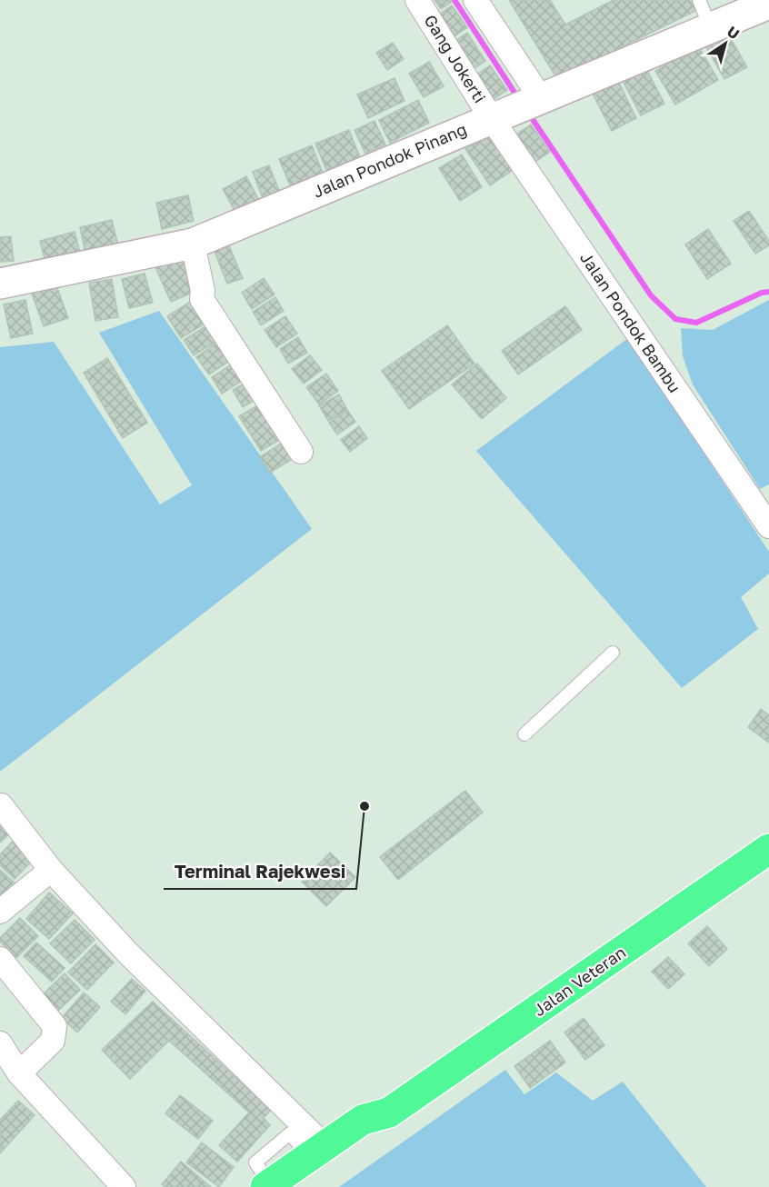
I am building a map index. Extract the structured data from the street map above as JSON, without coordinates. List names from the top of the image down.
{
  "streets": {
    "main road": ["Jalan Veteran"],
    "street": ["Gang Jokerti", "Jalan Pondok Pinang", "Jalan Pondok Bambu"]
  },
  "crossings": [
    ["Gang Jokerti", "Jalan Pondok Pinang"],
    ["Gang Jokerti", "Jalan Pondok Bambu"],
    ["Jalan Pondok Pinang", "Jalan Pondok Bambu"]
  ],
  "places": ["Terminal Rajekwesi"],
  "north": "top right"
}
